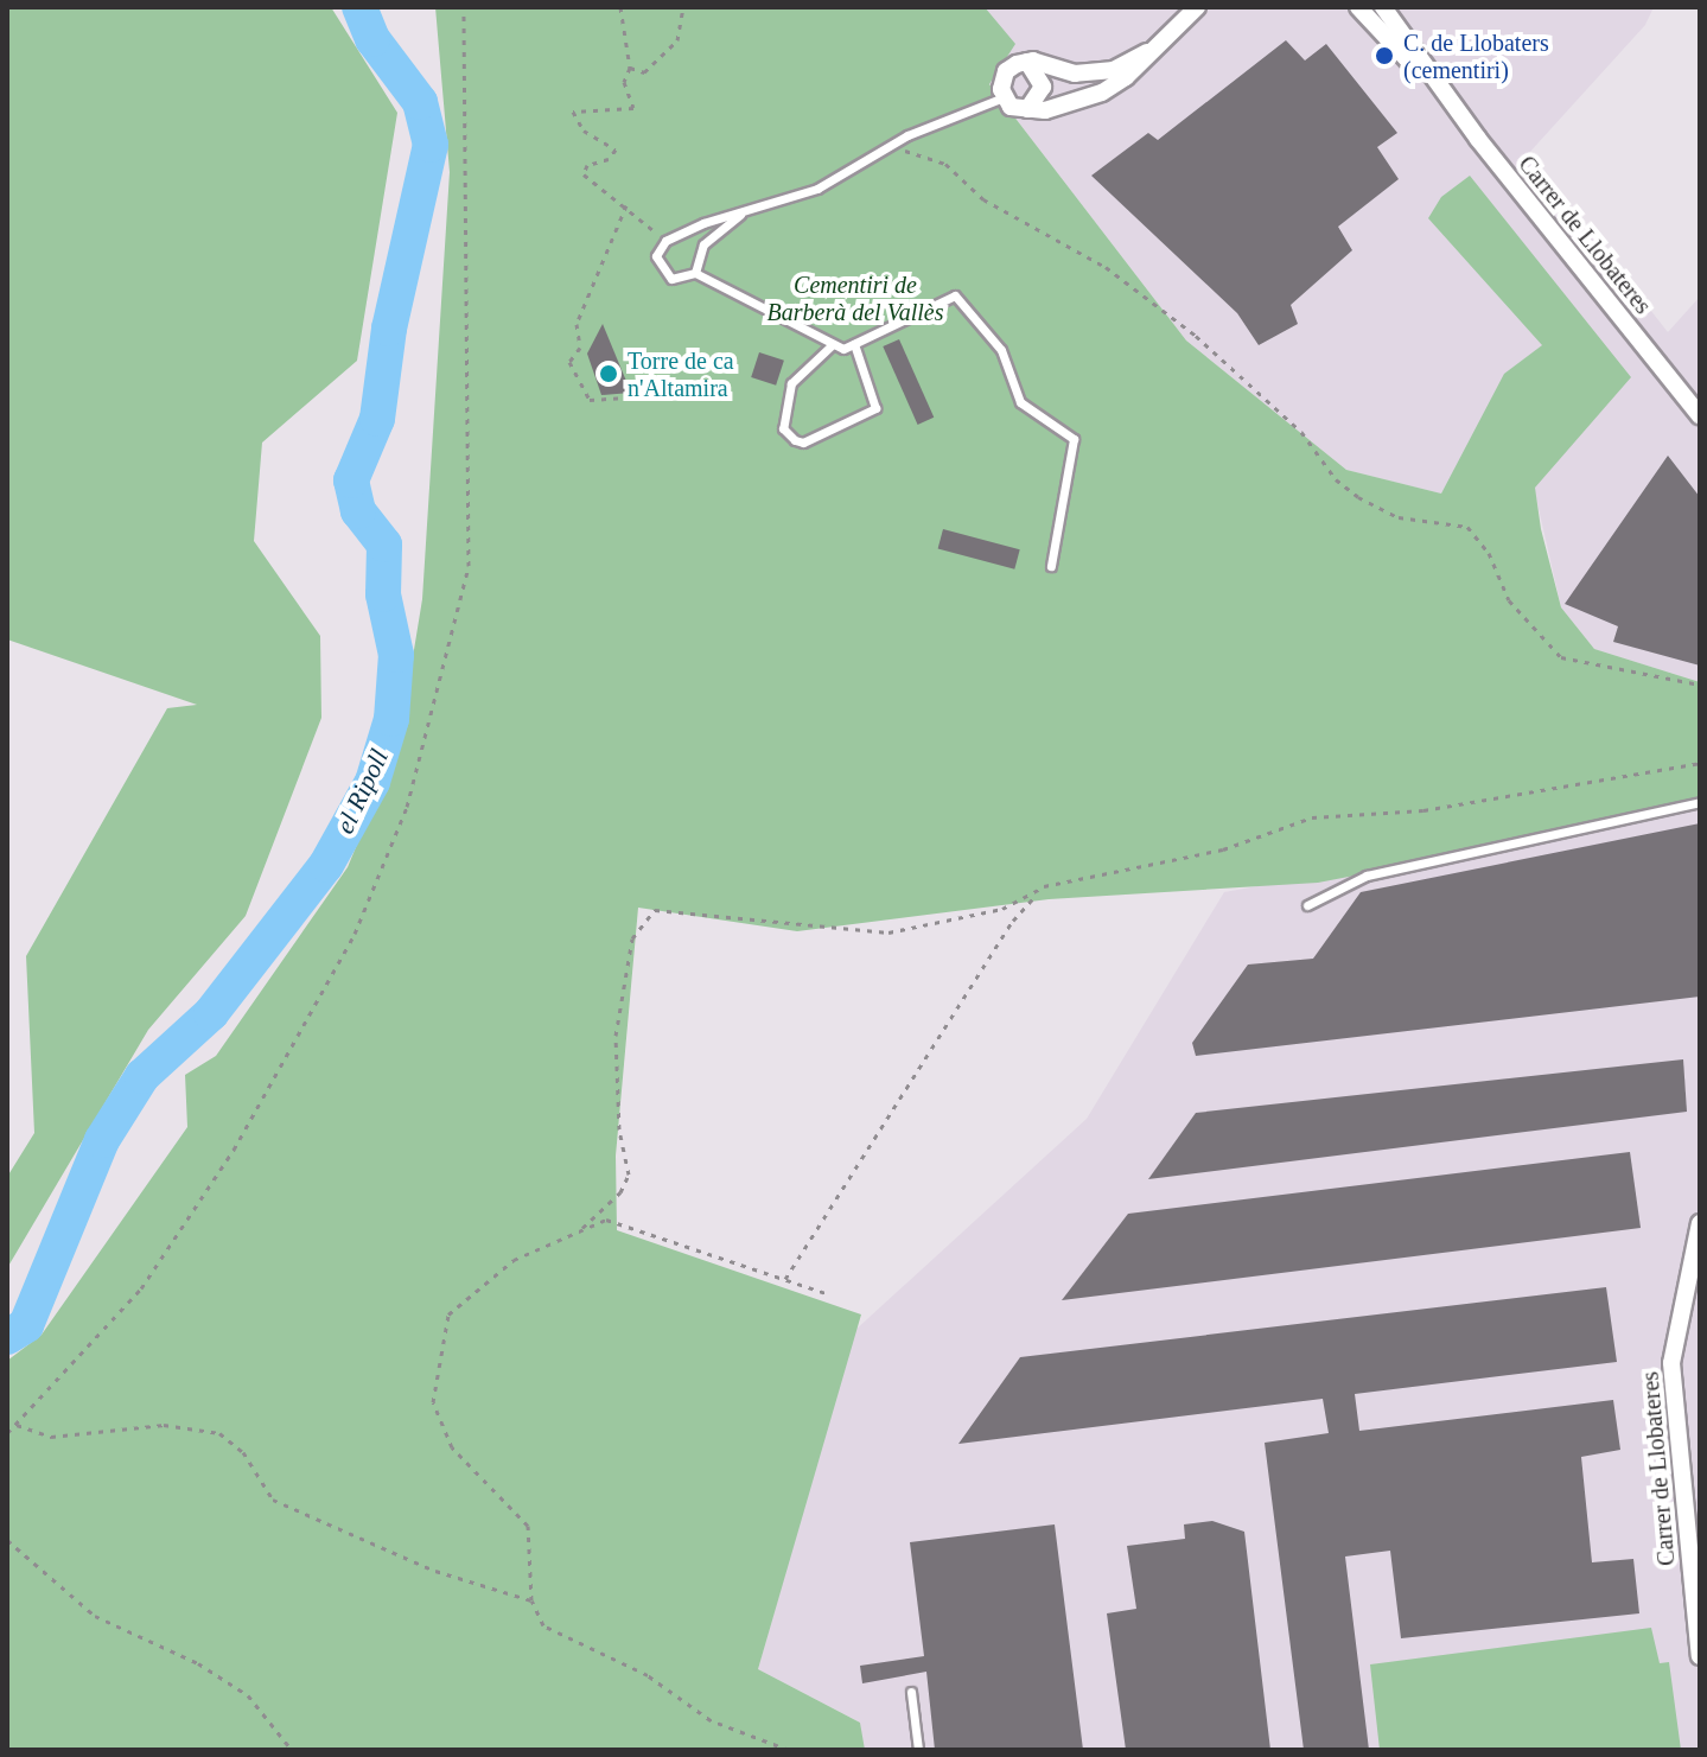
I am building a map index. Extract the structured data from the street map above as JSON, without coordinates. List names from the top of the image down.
{
  "streets": {
    "street": ["Carrer de Llobateres"]
  },
  "water": ["el Ripoll"],
  "parks": ["Cementiri de Barberà del Vallès"],
  "places": ["C. de Llobaters (cementiri)", "Torre de ca n'Altamira"]
}
